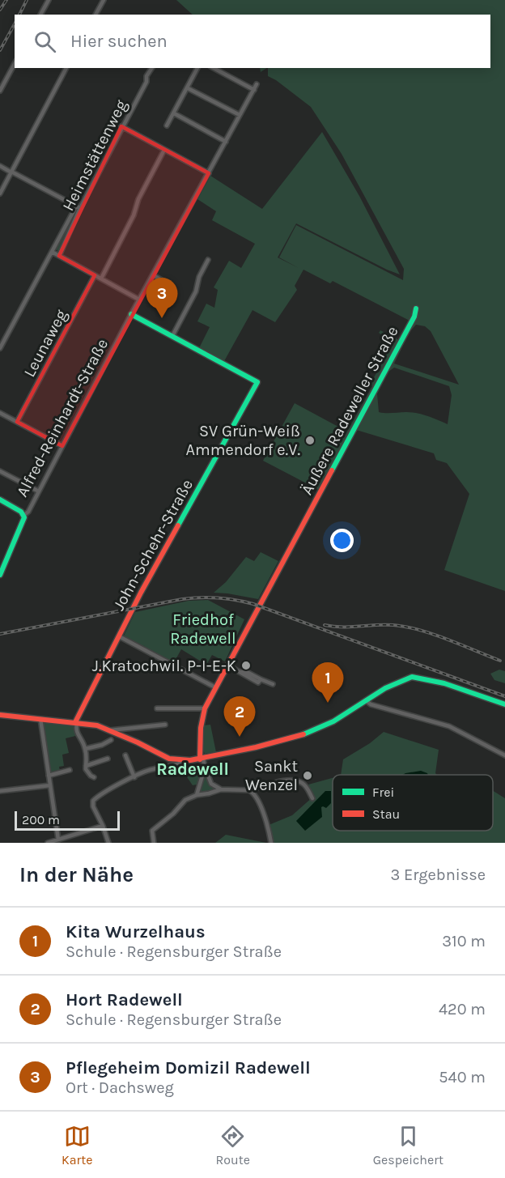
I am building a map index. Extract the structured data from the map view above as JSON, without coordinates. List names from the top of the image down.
{
  "streets": {
    "street": [
      "Heimstättenweg",
      "Leunaweg",
      "Äußere Radeweller Straße",
      "Alfred-Reinhardt-Straße",
      "John-Schehr-Straße"
    ]
  },
  "districts": ["Radewell"],
  "parks": ["Friedhof Radewell"],
  "places": ["SV Grün-Weiß Ammendorf e.V.", "J.Kratochwil. P-I-E-K", "Sankt Wenzel"],
  "legend": ["Frei", "Stau"],
  "scale_bar": "200 m",
  "page": {
    "search": "Hier suchen",
    "pins": ["3", "1", "2"],
    "scale": "200 m",
    "heading": ["In der Nähe", "3 Ergebnisse"],
    "list": [
      {
        "mark": "1",
        "name": "Kita Wurzelhaus",
        "note": "Schule · Regensburger Straße",
        "value": "310 m"
      },
      {
        "mark": "2",
        "name": "Hort Radewell",
        "note": "Schule · Regensburger Straße",
        "value": "420 m"
      },
      {
        "mark": "3",
        "name": "Pflegeheim Domizil Radewell",
        "note": "Ort · Dachsweg",
        "value": "540 m"
      }
    ],
    "nav": ["Karte", "Route", "Gespeichert"]
  }
}
